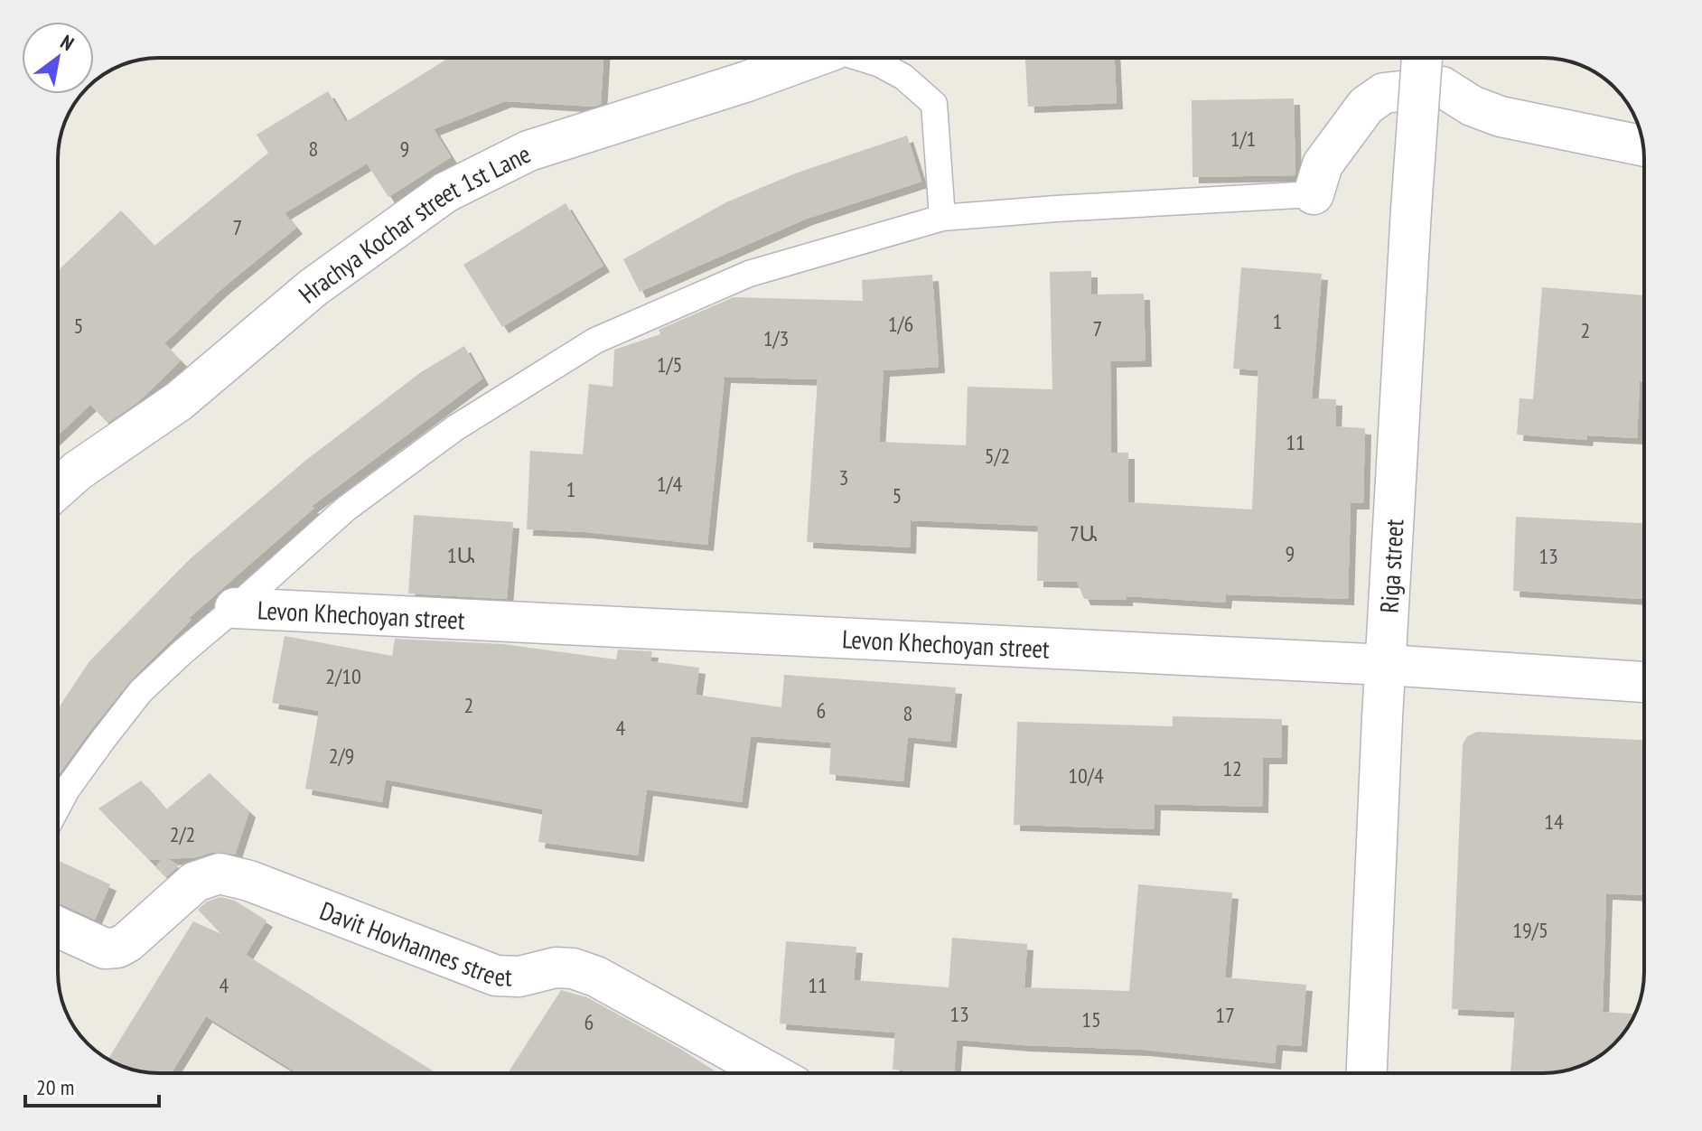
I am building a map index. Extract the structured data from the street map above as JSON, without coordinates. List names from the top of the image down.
{
  "streets": {
    "street": [
      "Hrachya Kochar street 1st Lane",
      "Riga street",
      "Levon Khechoyan street",
      "Davit Hovhannes street"
    ]
  },
  "crossings": [
    ["Riga street", "Levon Khechoyan street"]
  ],
  "house_numbers": [
    "1/1",
    "8",
    "9",
    "7",
    "1",
    "1/6",
    "5",
    "7",
    "2",
    "1/3",
    "1/5",
    "11",
    "5/2",
    "3",
    "1/4",
    "1",
    "5",
    "7Ա",
    "9",
    "1Ա",
    "13",
    "2/10",
    "2",
    "6",
    "8",
    "4",
    "2/9",
    "12",
    "10/4",
    "14",
    "2/2",
    "19/5",
    "4",
    "11",
    "13",
    "17",
    "15",
    "6"
  ],
  "scale_bar": "20 m",
  "north": "top right"
}
